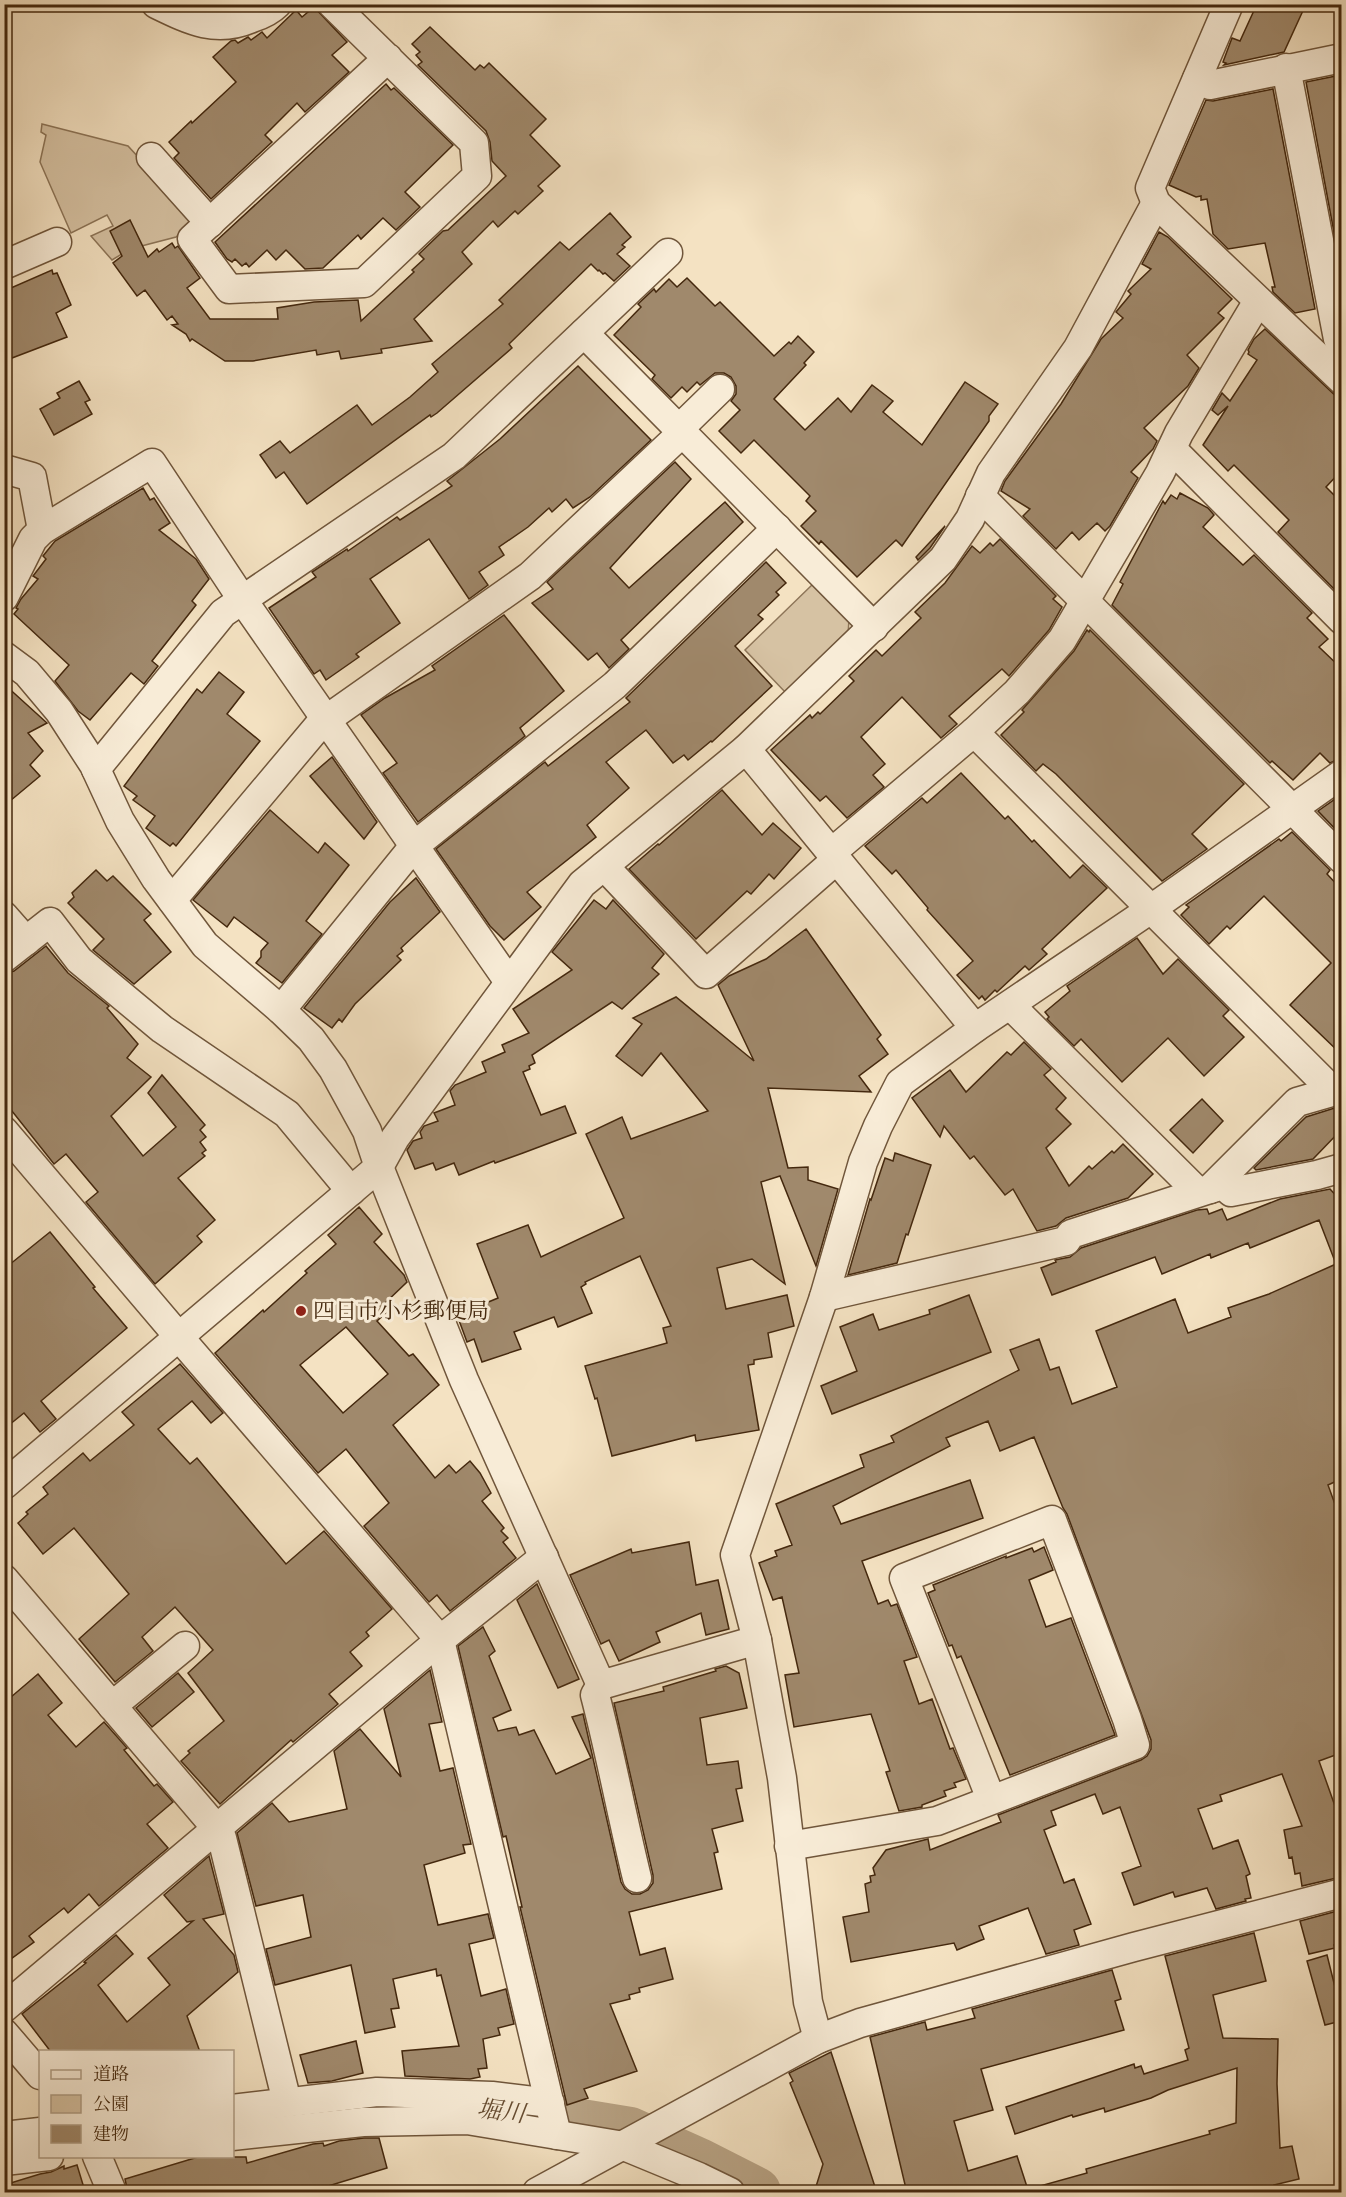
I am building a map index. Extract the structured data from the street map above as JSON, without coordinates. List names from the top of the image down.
{
  "water": ["堀川"],
  "places": ["四日市小杉郵便局"],
  "legend": ["道路", "公園", "建物"]
}
